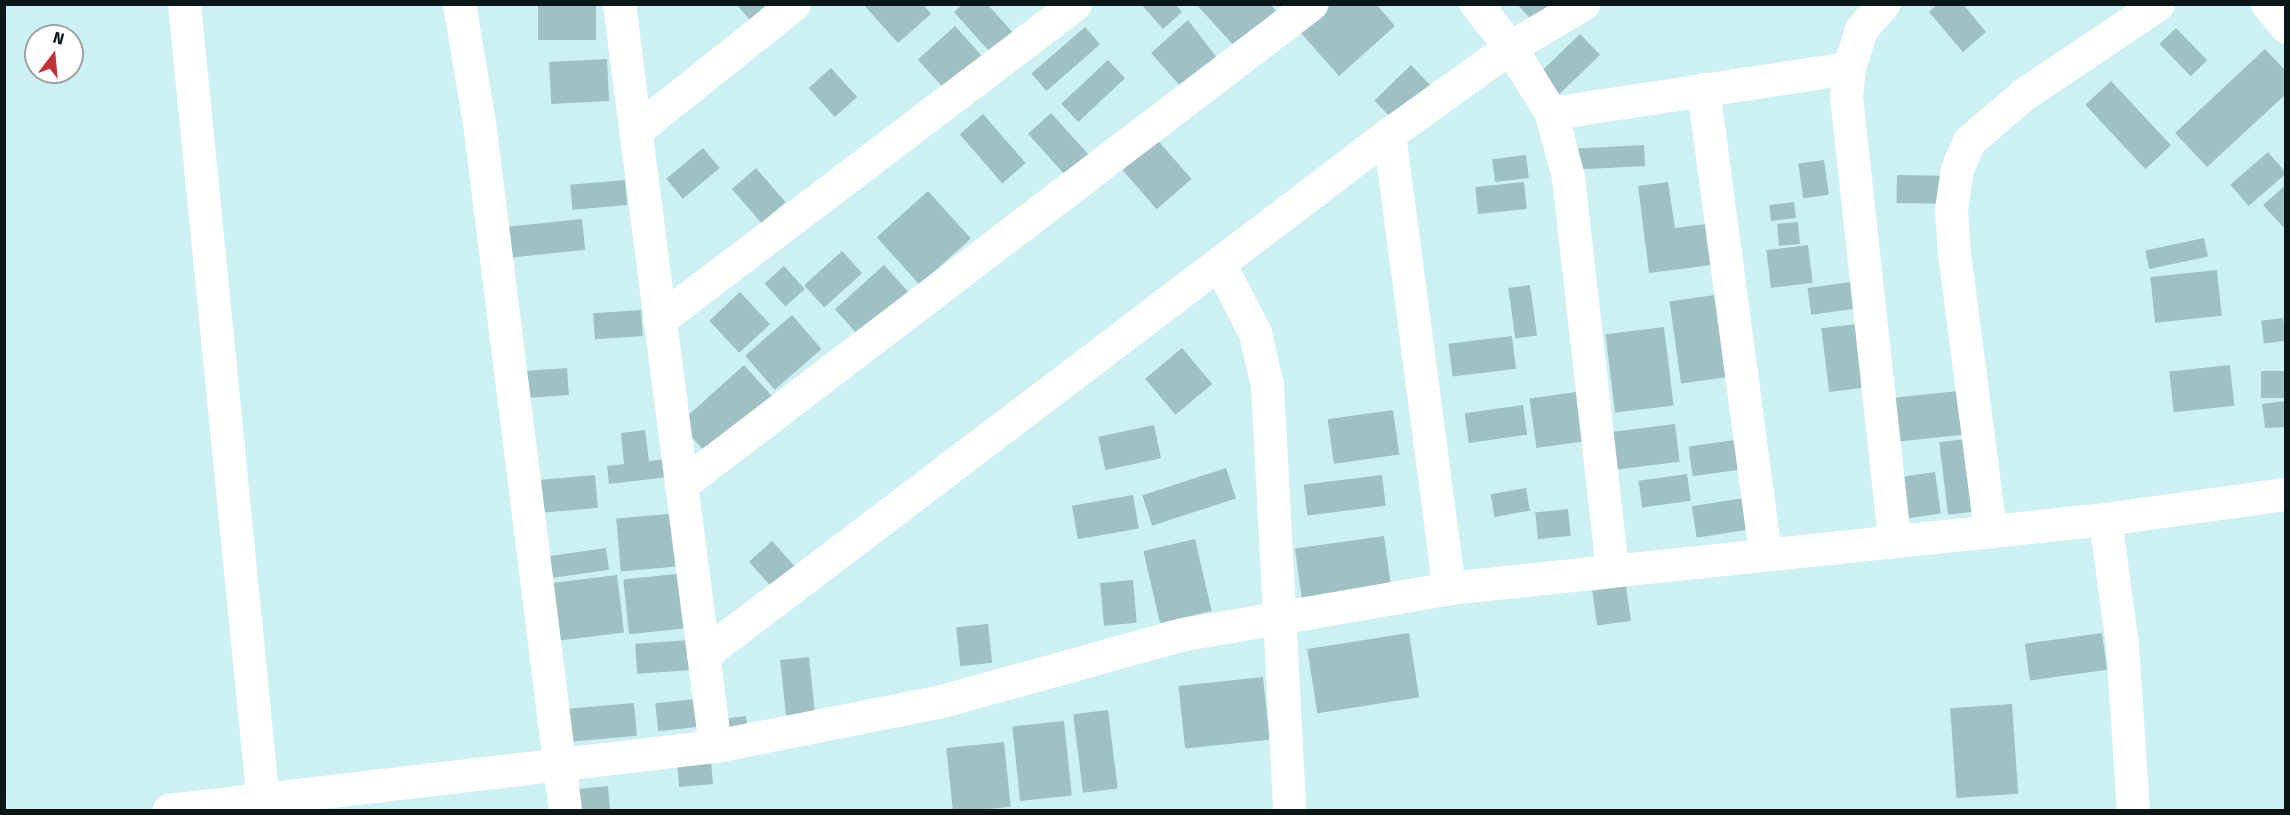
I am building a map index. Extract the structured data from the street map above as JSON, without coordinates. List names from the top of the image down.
{
  "north": "top"
}
